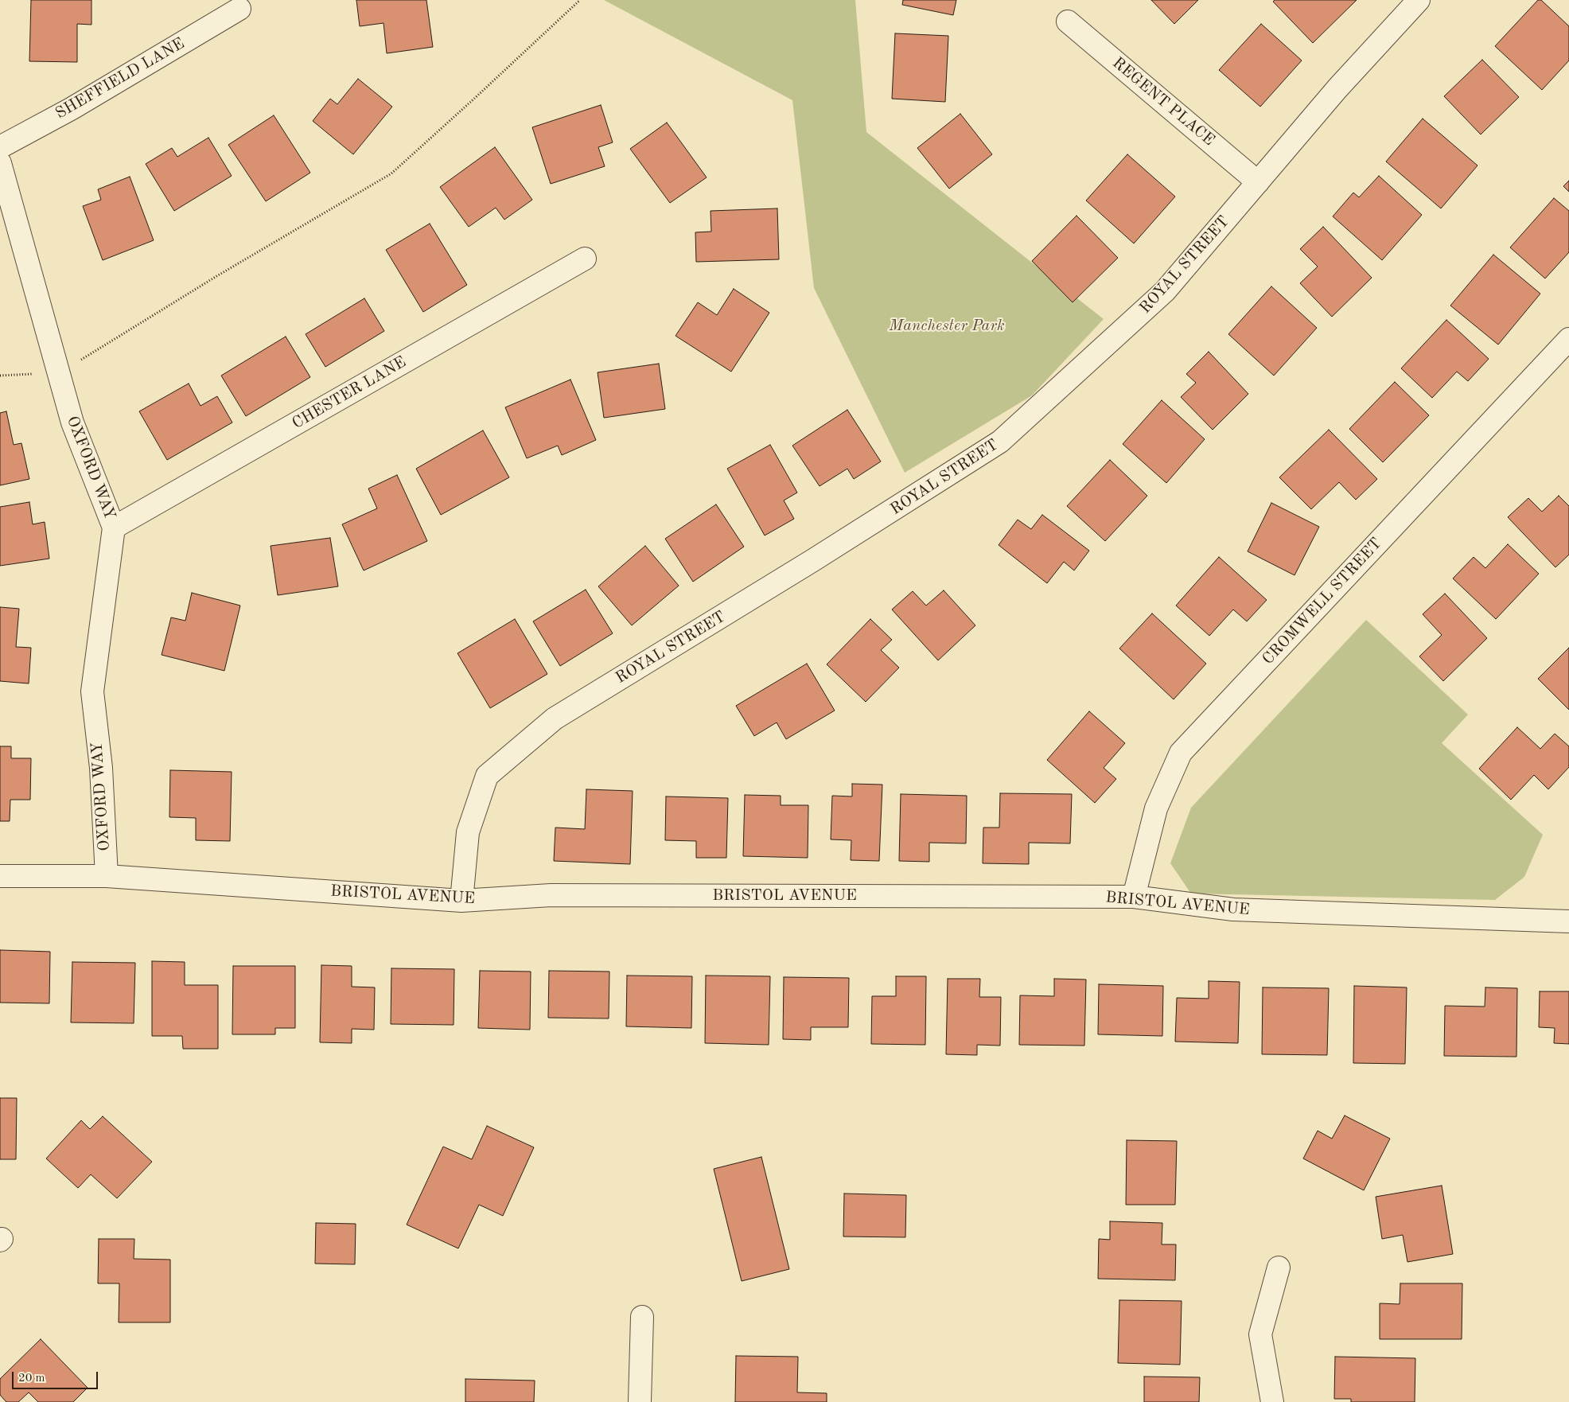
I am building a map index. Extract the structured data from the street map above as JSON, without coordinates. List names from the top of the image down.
{
  "streets": {
    "street": [
      "SHEFFIELD LANE",
      "REGENT PLACE",
      "ROYAL STREET",
      "CHESTER LANE",
      "OXFORD WAY",
      "CROMWELL STREET",
      "BRISTOL AVENUE"
    ]
  },
  "crossings": [
    ["REGENT PLACE", "ROYAL STREET"],
    ["ROYAL STREET", "BRISTOL AVENUE"],
    ["CHESTER LANE", "OXFORD WAY"],
    ["OXFORD WAY", "BRISTOL AVENUE"],
    ["CROMWELL STREET", "BRISTOL AVENUE"]
  ],
  "parks": ["Manchester Park"],
  "scale_bar": "20 m"
}
